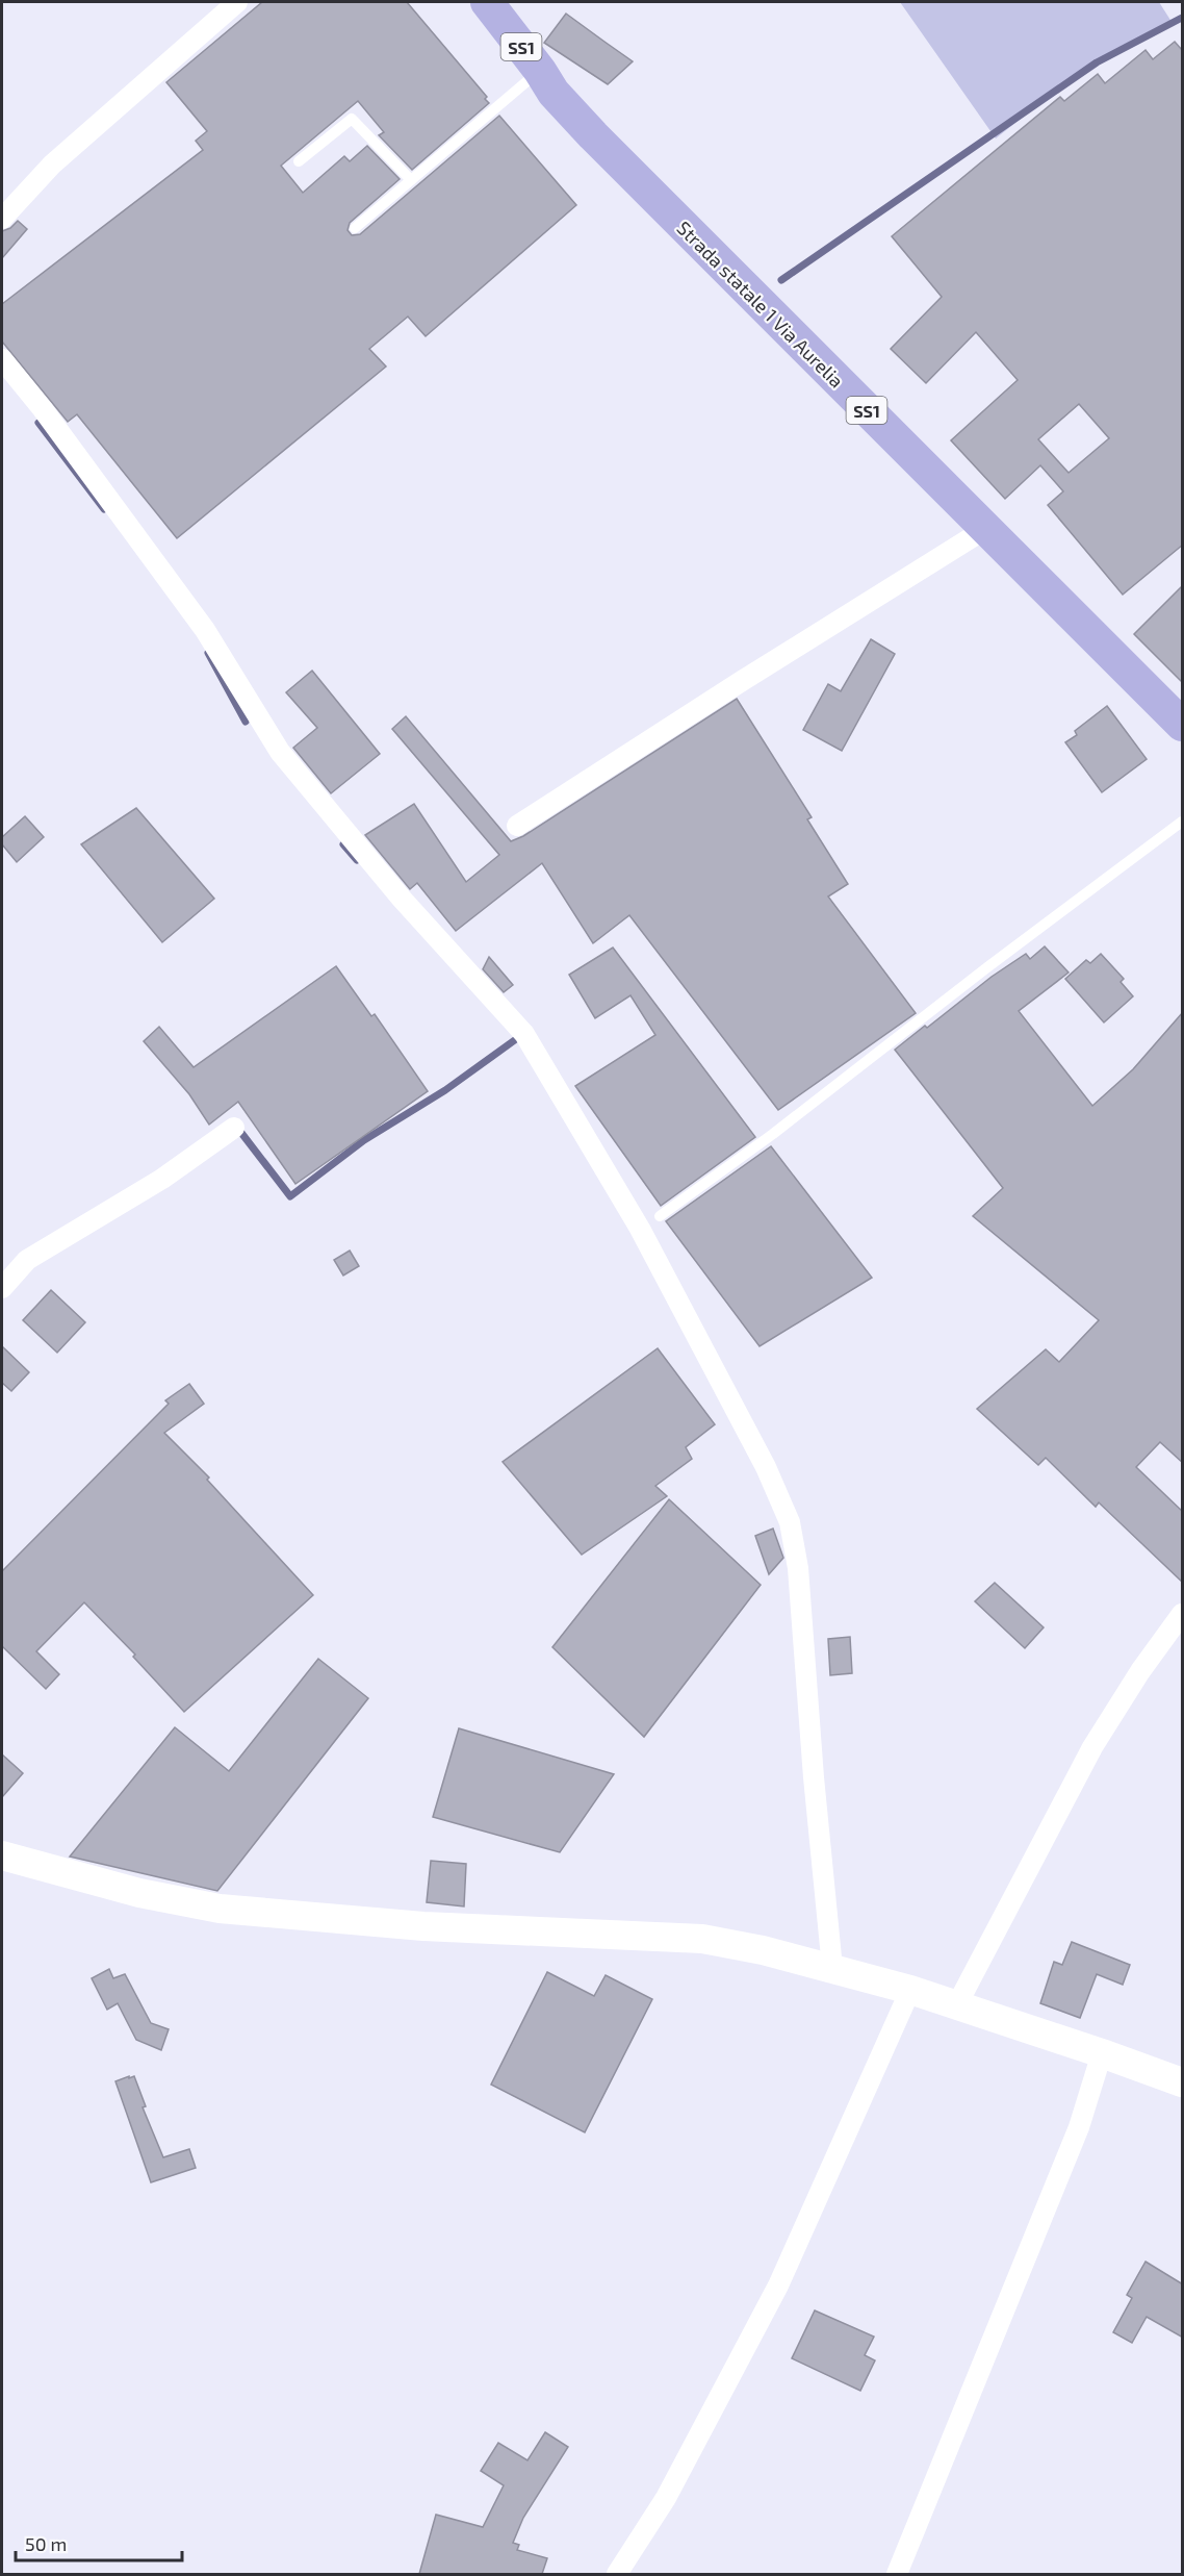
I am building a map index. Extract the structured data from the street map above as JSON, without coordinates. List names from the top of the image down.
{
  "streets": {
    "main road": ["SS1", "Strada statale 1 Via Aurelia"]
  },
  "scale_bar": "50 m"
}
